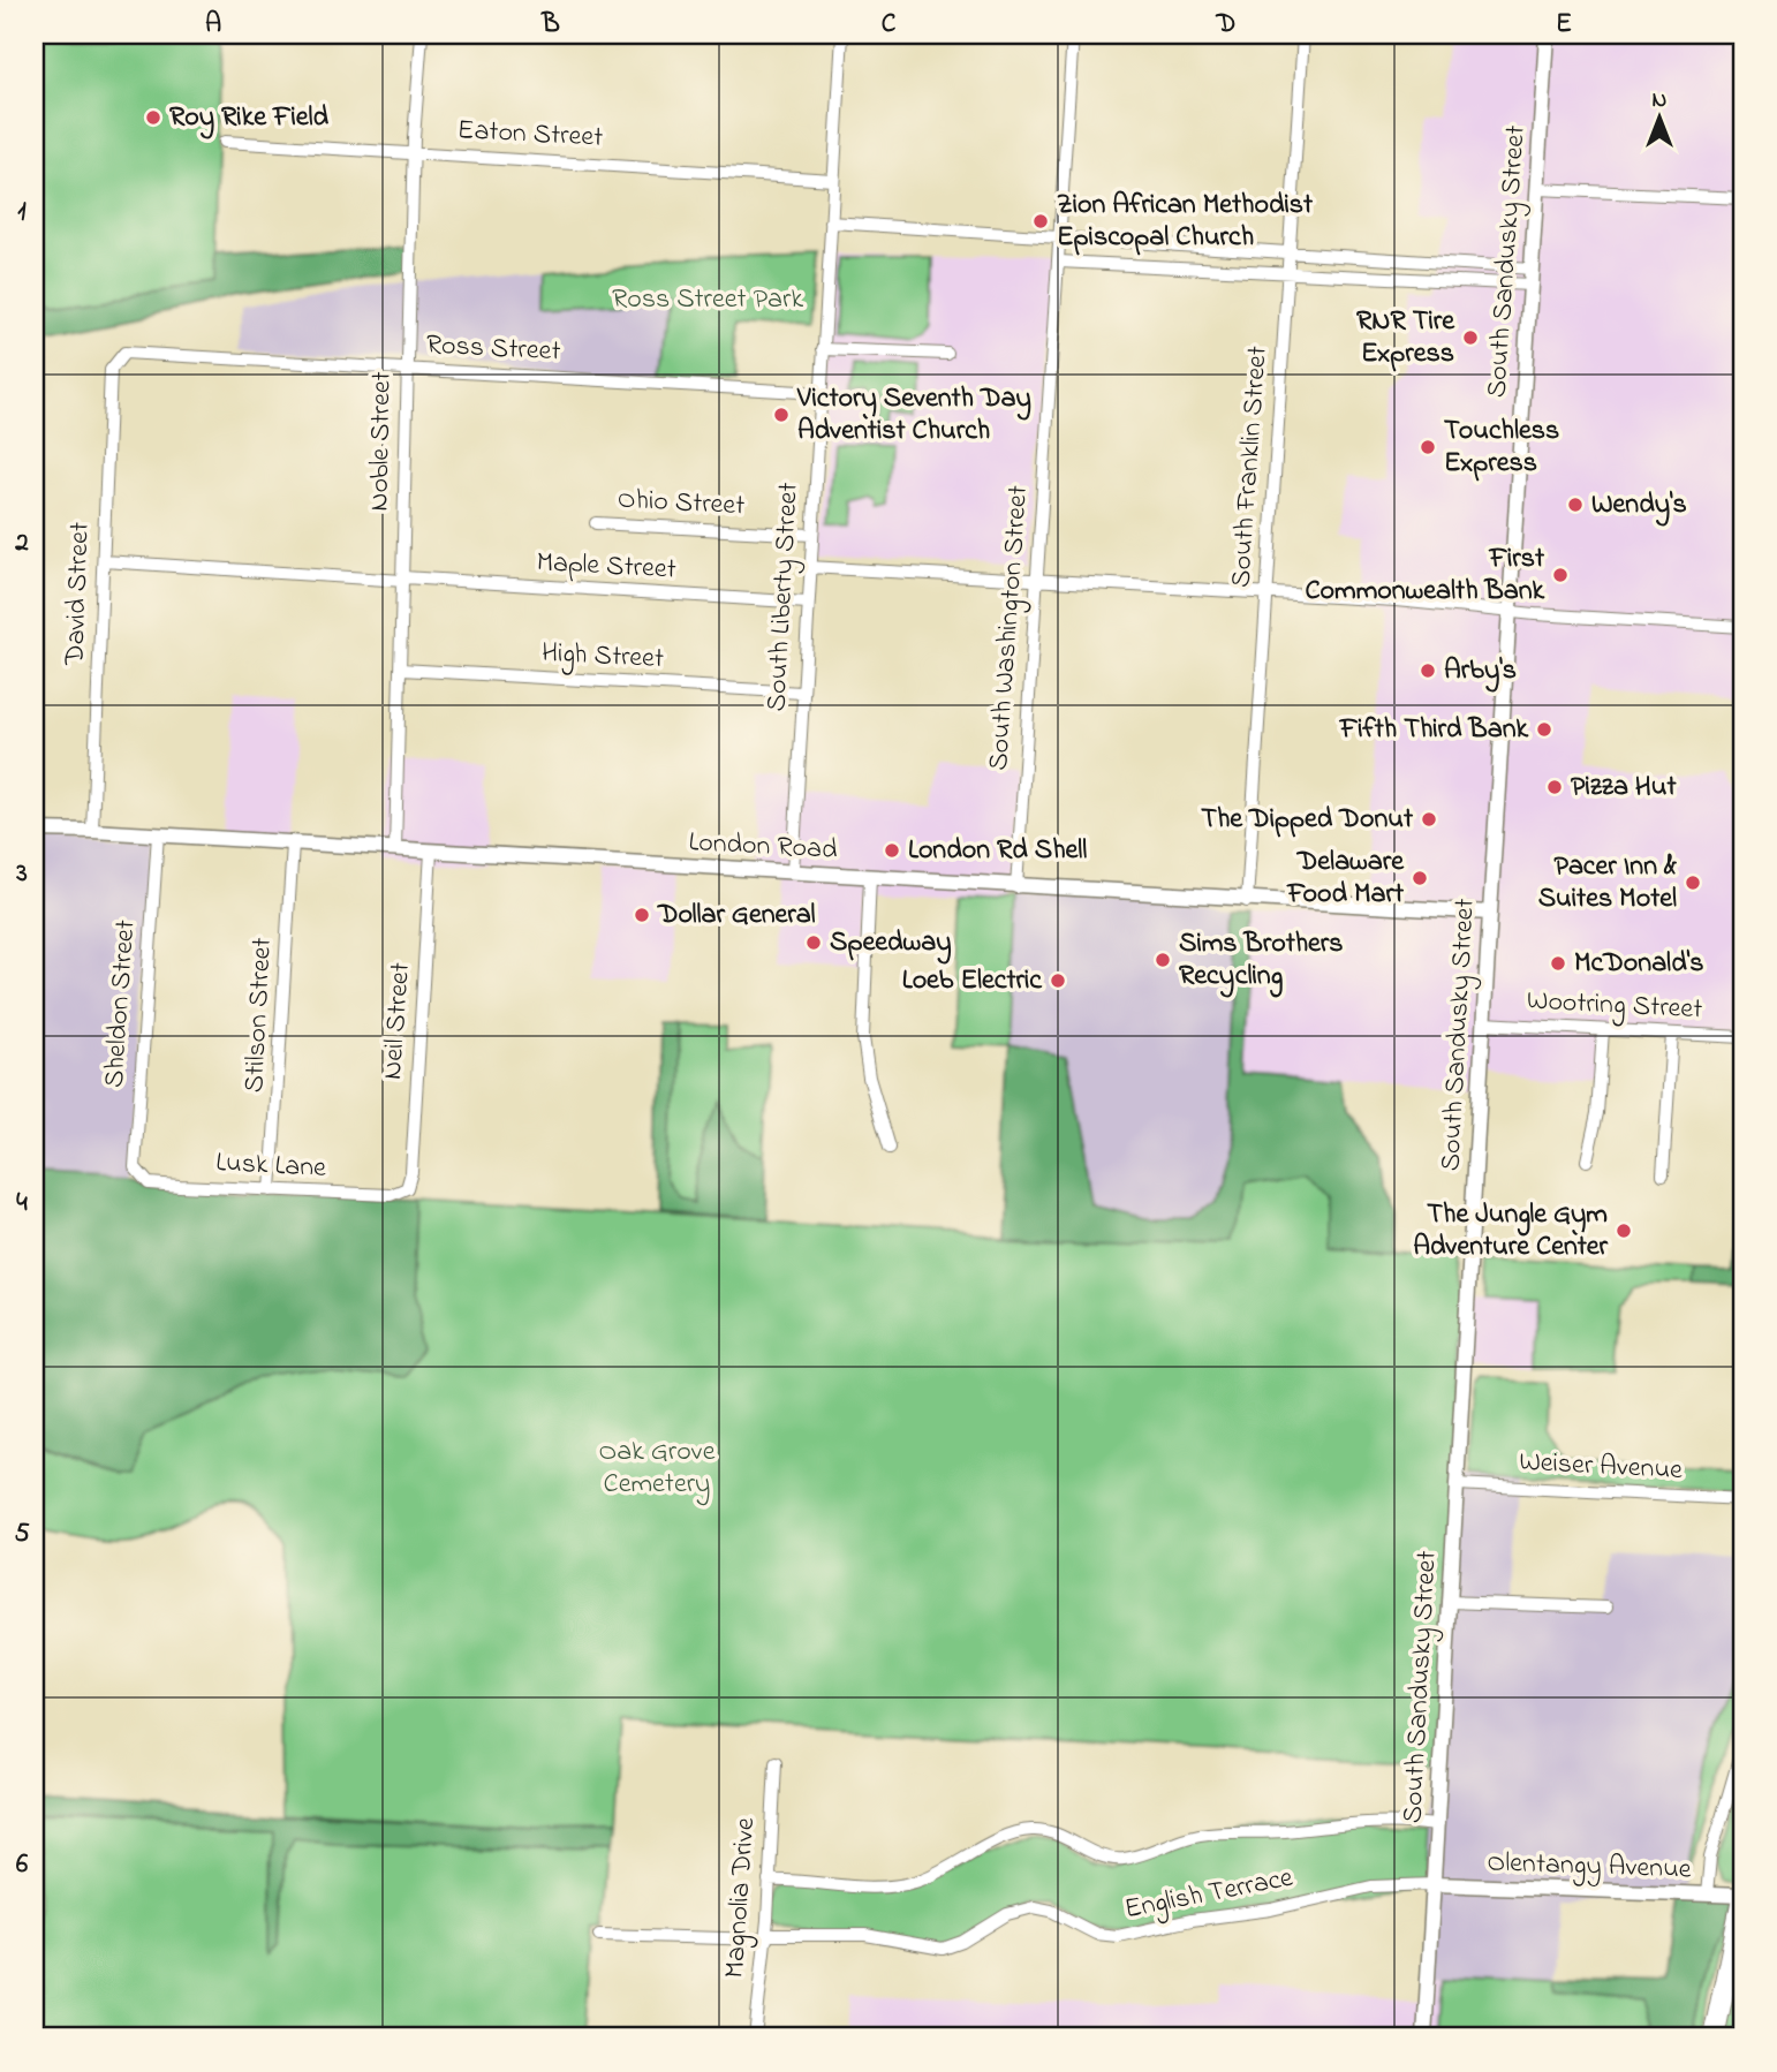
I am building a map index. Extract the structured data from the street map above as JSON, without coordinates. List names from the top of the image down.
{
  "streets": {
    "street": [
      "Eaton Street",
      "South Sandusky Street",
      "Ross Street",
      "Noble Street",
      "South Franklin Street",
      "Ohio Street",
      "Maple Street",
      "David Street",
      "South Liberty Street",
      "South Washington Street",
      "High Street",
      "London Road",
      "Sheldon Street",
      "Wootring Street",
      "Stilson Street",
      "Neil Street",
      "Lusk Lane",
      "Weiser Avenue",
      "Olentangy Avenue",
      "English Terrace",
      "Magnolia Drive"
    ]
  },
  "crossings": [
    ["Eaton Street", "Noble Street"],
    ["Eaton Street", "South Liberty Street"],
    ["South Sandusky Street", "London Road"],
    ["South Sandusky Street", "Wootring Street"],
    ["South Sandusky Street", "Weiser Avenue"],
    ["South Sandusky Street", "Olentangy Avenue"],
    ["South Sandusky Street", "English Terrace"],
    ["Ross Street", "Noble Street"],
    ["Ross Street", "David Street"],
    ["Ross Street", "South Liberty Street"],
    ["Noble Street", "Maple Street"],
    ["Noble Street", "High Street"],
    ["Noble Street", "London Road"],
    ["South Franklin Street", "London Road"],
    ["Ohio Street", "South Liberty Street"],
    ["Maple Street", "David Street"],
    ["Maple Street", "South Liberty Street"],
    ["David Street", "London Road"],
    ["South Liberty Street", "High Street"],
    ["South Liberty Street", "London Road"],
    ["South Washington Street", "London Road"],
    ["London Road", "Sheldon Street"],
    ["London Road", "Stilson Street"],
    ["London Road", "Neil Street"],
    ["Sheldon Street", "Lusk Lane"],
    ["Stilson Street", "Lusk Lane"],
    ["Neil Street", "Lusk Lane"],
    ["Olentangy Avenue", "English Terrace"],
    ["English Terrace", "Magnolia Drive"]
  ],
  "parks": ["Ross Street Park", "Oak Grove Cemetery"],
  "places": [
    "Roy Rike Field",
    "Zion African Methodist Episcopal Church",
    "RNR Tire Express",
    "Victory Seventh Day Adventist Church",
    "Touchless Express",
    "Wendy's",
    "First Commonwealth Bank",
    "Arby's",
    "Fifth Third Bank",
    "Pizza Hut",
    "The Dipped Donut",
    "London Rd Shell",
    "Delaware Food Mart",
    "Pacer Inn & Suites Motel",
    "Dollar General",
    "Speedway",
    "Sims Brothers Recycling",
    "McDonald's",
    "Loeb Electric",
    "The Jungle Gym Adventure Center"
  ],
  "north": "top",
  "grid": {
    "columns": [
      "A",
      "B",
      "C",
      "D",
      "E"
    ],
    "rows": [
      "1",
      "2",
      "3",
      "4",
      "5",
      "6"
    ]
  }
}
